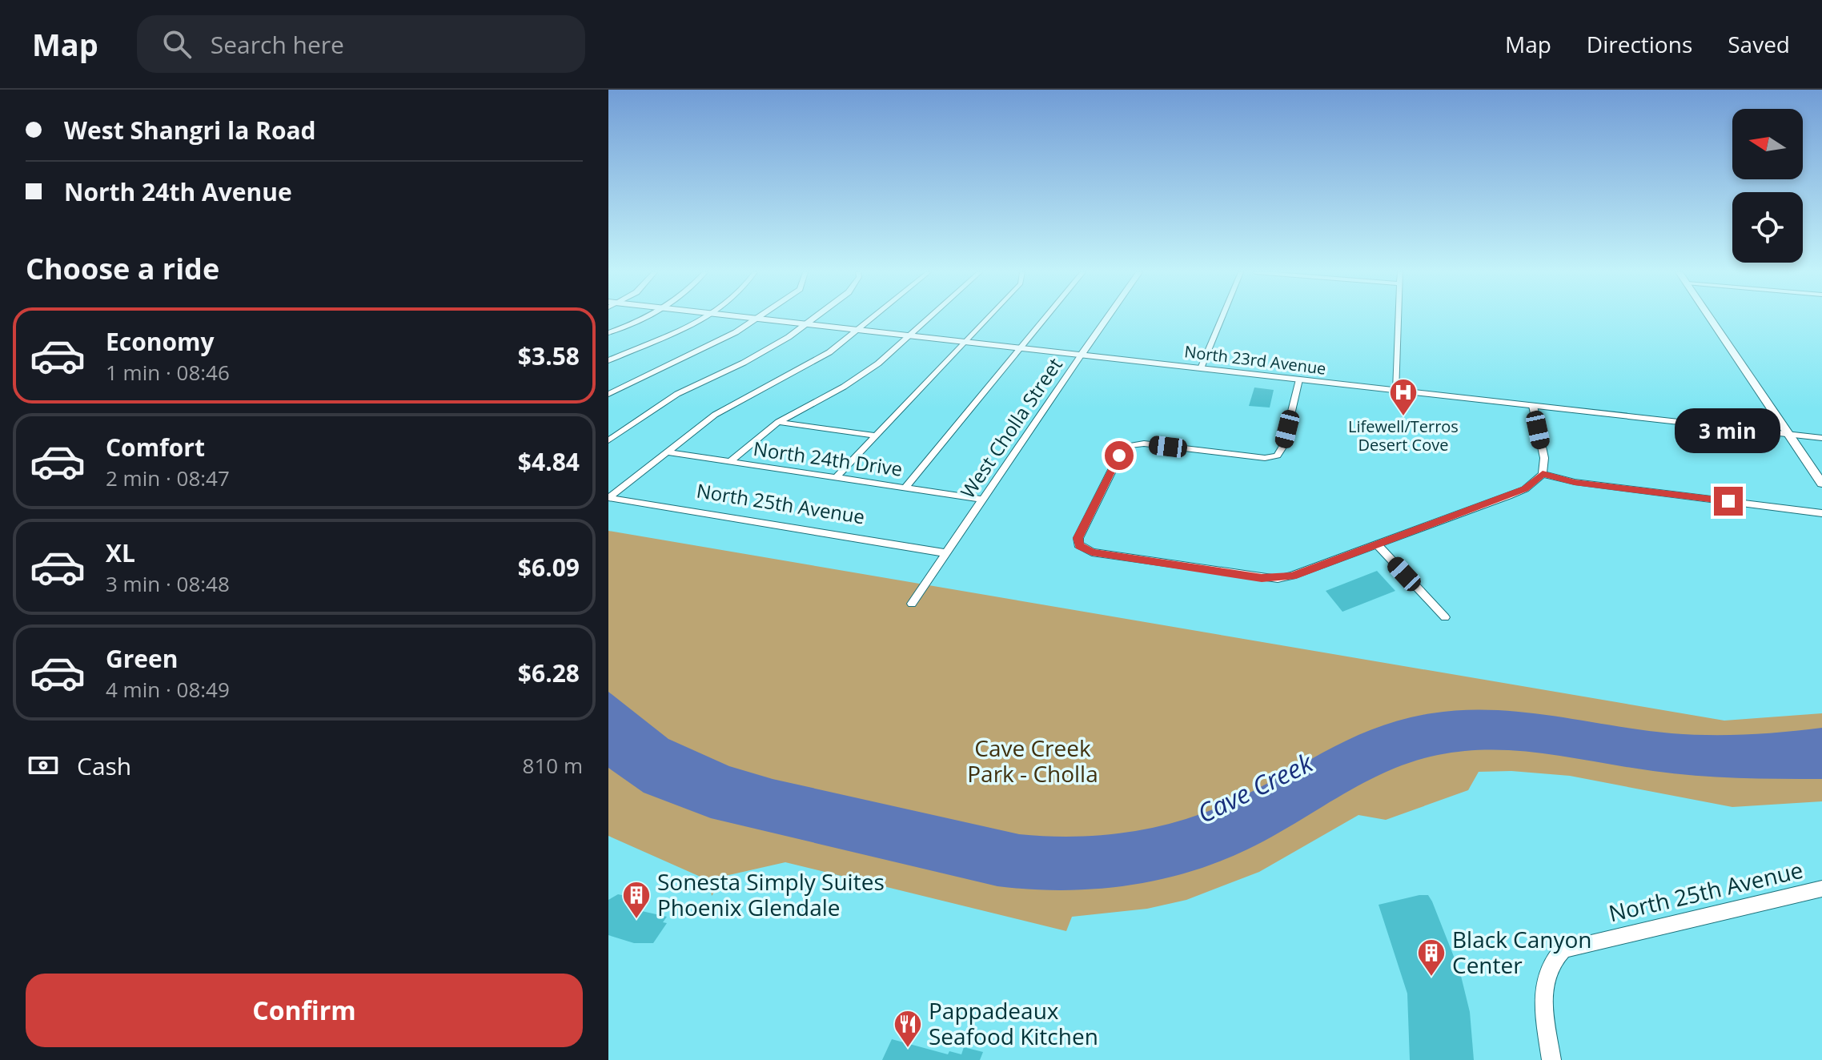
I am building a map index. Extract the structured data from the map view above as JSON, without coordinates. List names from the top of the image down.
{
  "streets": {
    "street": [
      "North 23rd Avenue",
      "West Cholla Street",
      "North 24th Drive",
      "North 25th Avenue"
    ]
  },
  "crossings": [
    ["North 23rd Avenue", "West Cholla Street"],
    ["West Cholla Street", "North 24th Drive"],
    ["West Cholla Street", "North 25th Avenue"]
  ],
  "water": ["Cave Creek"],
  "parks": ["Cave Creek Park - Cholla"],
  "places": {
    "hospital": ["Lifewell/Terros Desert Cove"],
    "building": ["Sonesta Simply Suites Phoenix Glendale", "Black Canyon Center"],
    "restaurant": ["Pappadeaux Seafood Kitchen"]
  },
  "north": "left",
  "page": {
    "header": "Map",
    "search": "Search here",
    "nav": ["Map", "Directions", "Saved"],
    "banner": ["West Shangri la Road", "North 24th Avenue"],
    "heading": "Choose a ride",
    "list": [
      {
        "name": "Economy",
        "note": "1 min · 08:46",
        "value": "$3.58"
      },
      {
        "name": "Comfort",
        "note": "2 min · 08:47",
        "value": "$4.84"
      },
      {
        "name": "XL",
        "note": "3 min · 08:48",
        "value": "$6.09"
      },
      {
        "name": "Green",
        "note": "4 min · 08:49",
        "value": "$6.28"
      }
    ],
    "bubble": "3 min",
    "pay": ["Cash", "810 m"],
    "buttons": "Confirm"
  }
}
